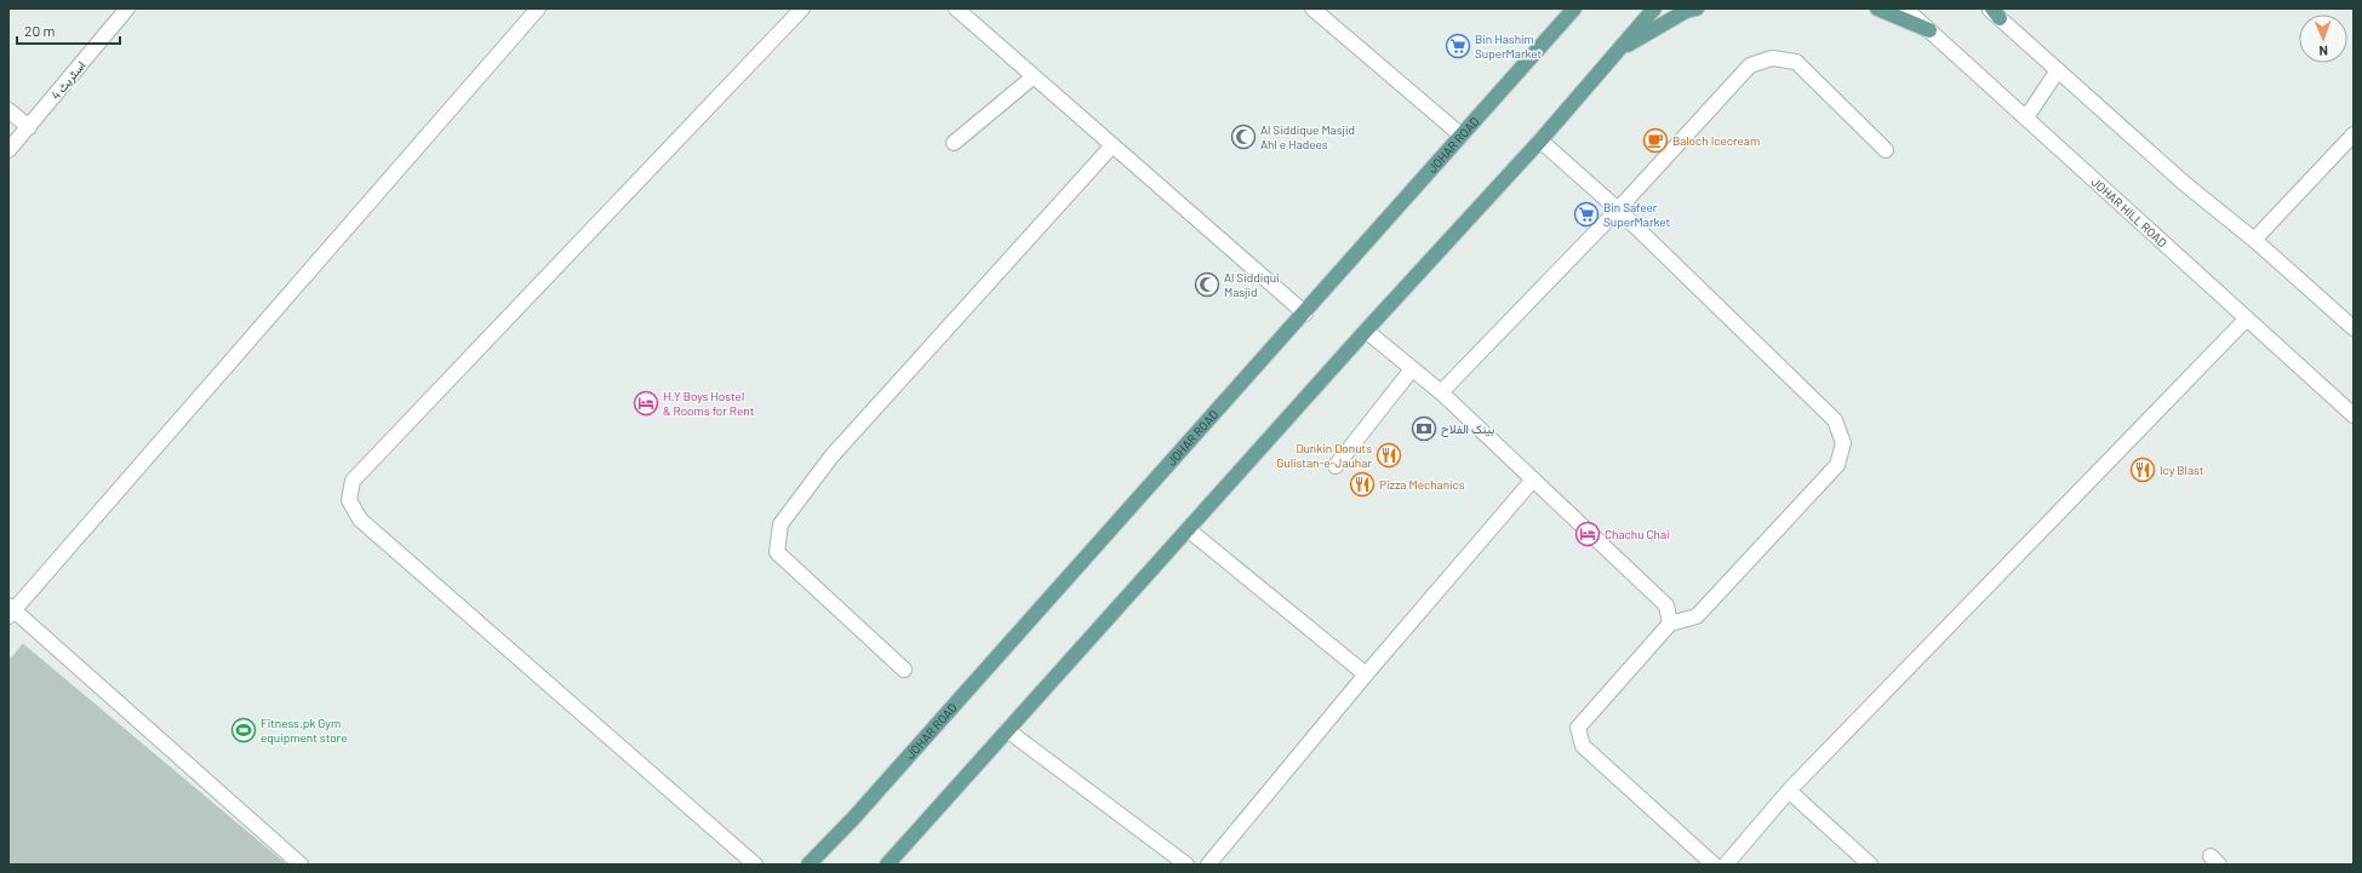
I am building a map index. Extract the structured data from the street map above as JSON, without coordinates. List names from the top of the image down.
{
  "streets": {
    "main road": ["JOHAR ROAD"],
    "street": ["اسٹریٹ 4", "JOHAR HILL ROAD"]
  },
  "places": {
    "supermarket": ["Bin Hashim SuperMarket", "Bin Safeer SuperMarket"],
    "mosque": ["Al Siddique Masjid Ahl e Hadees", "Al Siddiqui Masjid"],
    "cafe": ["Baloch Icecream"],
    "hotel": ["H.Y Boys Hostel & Rooms for Rent", "Chachu Chai"],
    "bank": ["بینک الفلاح"],
    "restaurant": ["Dunkin Donuts Gulistan-e-Jauhar", "Icy Blast", "Pizza Mechanics"],
    "sports": ["Fitness.pk Gym equipment store"]
  },
  "scale_bar": "20 m",
  "north": "bottom"
}
